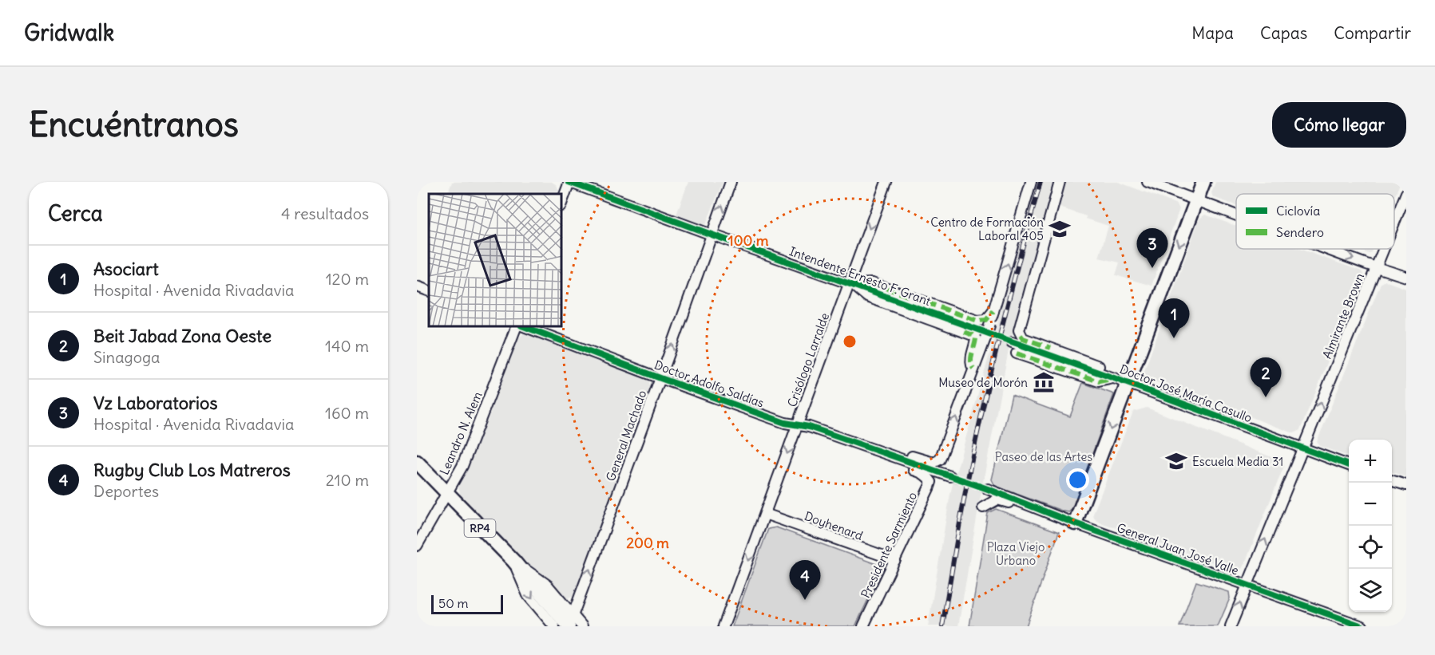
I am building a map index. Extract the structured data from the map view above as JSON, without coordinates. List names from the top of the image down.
{
  "streets": {
    "main road": ["RP4"],
    "street": [
      "Intendente Ernesto F. Grant",
      "Almirante Brown",
      "Crisólogo Larralde",
      "Doctor Adolfo Saldías",
      "Doctor José María Casullo",
      "Leandro N. Alem",
      "General Machado",
      "Doyhenard",
      "Presidente Sarmiento",
      "General Juan José Valle"
    ]
  },
  "crossings": [
    ["Intendente Ernesto F. Grant", "Crisólogo Larralde"],
    ["Intendente Ernesto F. Grant", "Doctor Adolfo Saldías"],
    ["Intendente Ernesto F. Grant", "General Machado"],
    ["Almirante Brown", "Doctor José María Casullo"],
    ["Almirante Brown", "General Juan José Valle"],
    ["Crisólogo Larralde", "Doctor Adolfo Saldías"],
    ["Crisólogo Larralde", "Doyhenard"],
    ["Doctor Adolfo Saldías", "General Machado"],
    ["Doctor Adolfo Saldías", "Presidente Sarmiento"],
    ["Leandro N. Alem", "RP4"],
    ["General Machado", "RP4"],
    ["Doyhenard", "Presidente Sarmiento"]
  ],
  "one_way": ["Almirante Brown", "Crisólogo Larralde", "General Machado"],
  "parks": ["Paseo de las Artes", "Plaza Viejo Urbano"],
  "places": {
    "school or university": ["Centro de Formación Laboral 405", "Escuela Media 31"],
    "museum": ["Museo de Morón"]
  },
  "legend": ["Ciclovía", "Sendero"],
  "scale_bar": "50 m",
  "page": {
    "header": "Gridwalk",
    "nav": ["Mapa", "Capas", "Compartir"],
    "buttons": "Cómo llegar",
    "title": "Encuéntranos",
    "heading": ["Cerca", "4 resultados"],
    "pins": [
      "3",
      "1",
      "2",
      "4"
    ],
    "list": [
      {
        "mark": "1",
        "name": "Asociart",
        "note": "Hospital · Avenida Rivadavia",
        "value": "120 m"
      },
      {
        "mark": "2",
        "name": "Beit Jabad Zona Oeste",
        "note": "Sinagoga",
        "value": "140 m"
      },
      {
        "mark": "3",
        "name": "Vz Laboratorios",
        "note": "Hospital · Avenida Rivadavia",
        "value": "160 m"
      },
      {
        "mark": "4",
        "name": "Rugby Club Los Matreros",
        "note": "Deportes",
        "value": "210 m"
      }
    ],
    "map_buttons": ["+", "−"],
    "scale": "50 m"
  },
  "rings": ["100 m", "200 m"]
}
